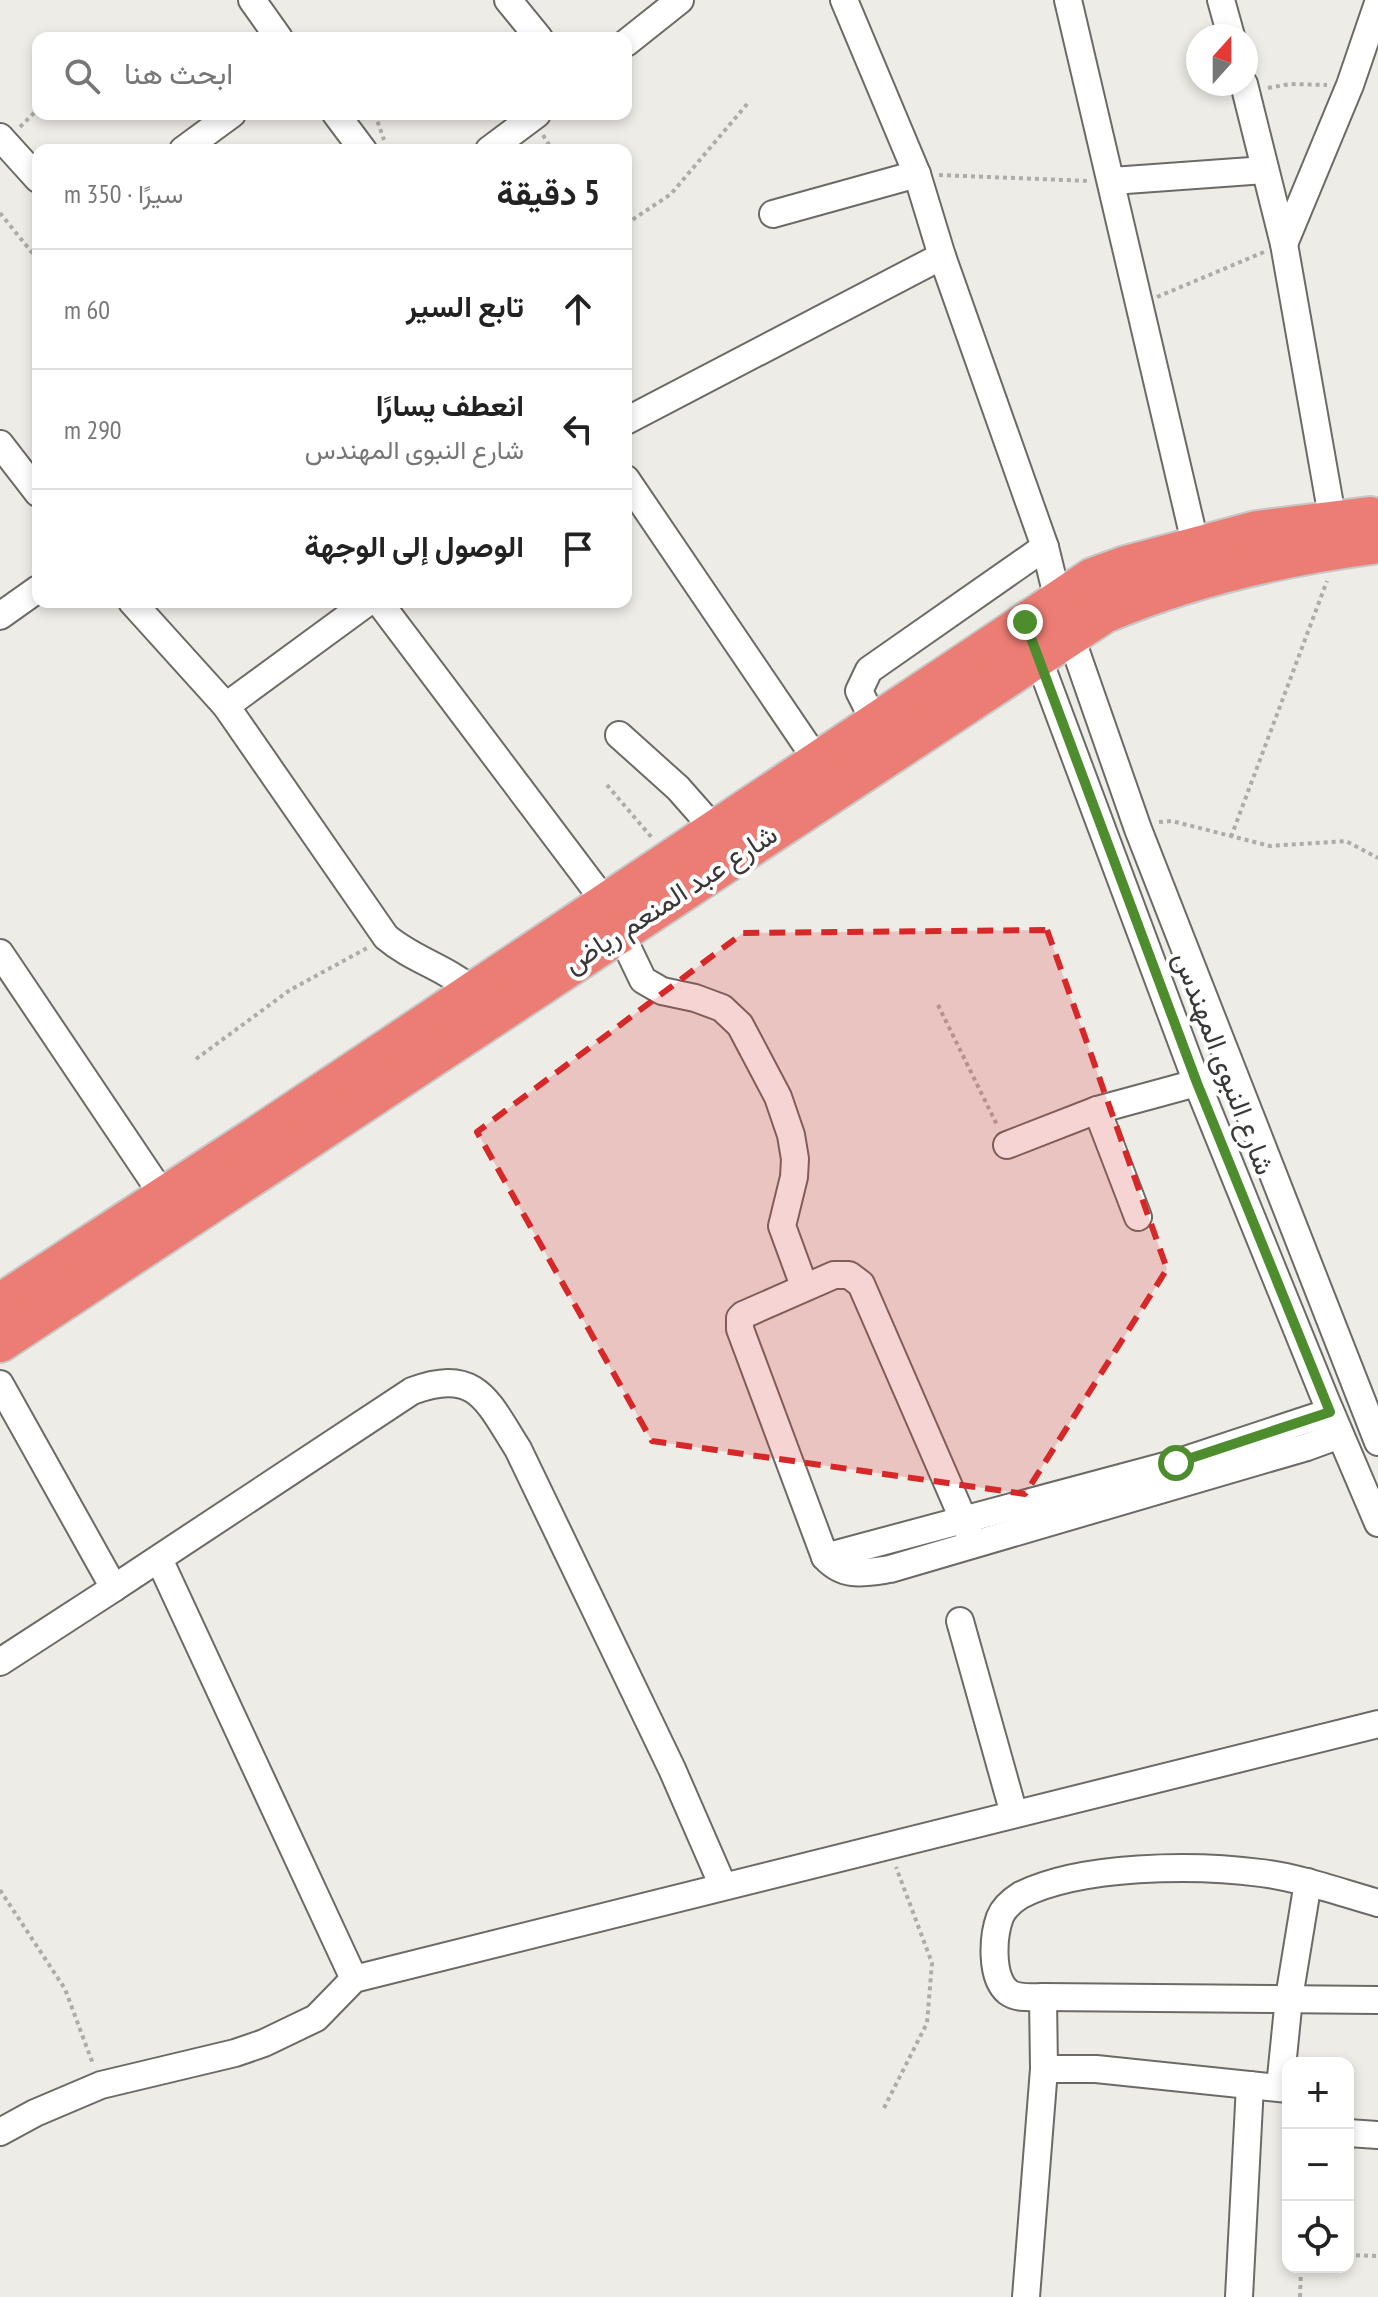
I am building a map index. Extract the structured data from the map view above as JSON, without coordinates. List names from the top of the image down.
{
  "streets": {
    "highway": ["شارع عبد المنعم رياض"],
    "street": ["شارع النبوى المهندس"]
  },
  "crossings": [
    ["شارع عبد المنعم رياض", "شارع النبوى المهندس"]
  ],
  "north": "top",
  "page": {
    "search": "ابحث هنا",
    "heading": ["5 دقيقة", "سيرًا · 350 m"],
    "list": [
      ["تابع السير", "60 m"],
      ["انعطف يسارًا", "شارع النبوى المهندس", "290 m"],
      "الوصول إلى الوجهة"
    ],
    "map_buttons": ["+", "−"]
  }
}
